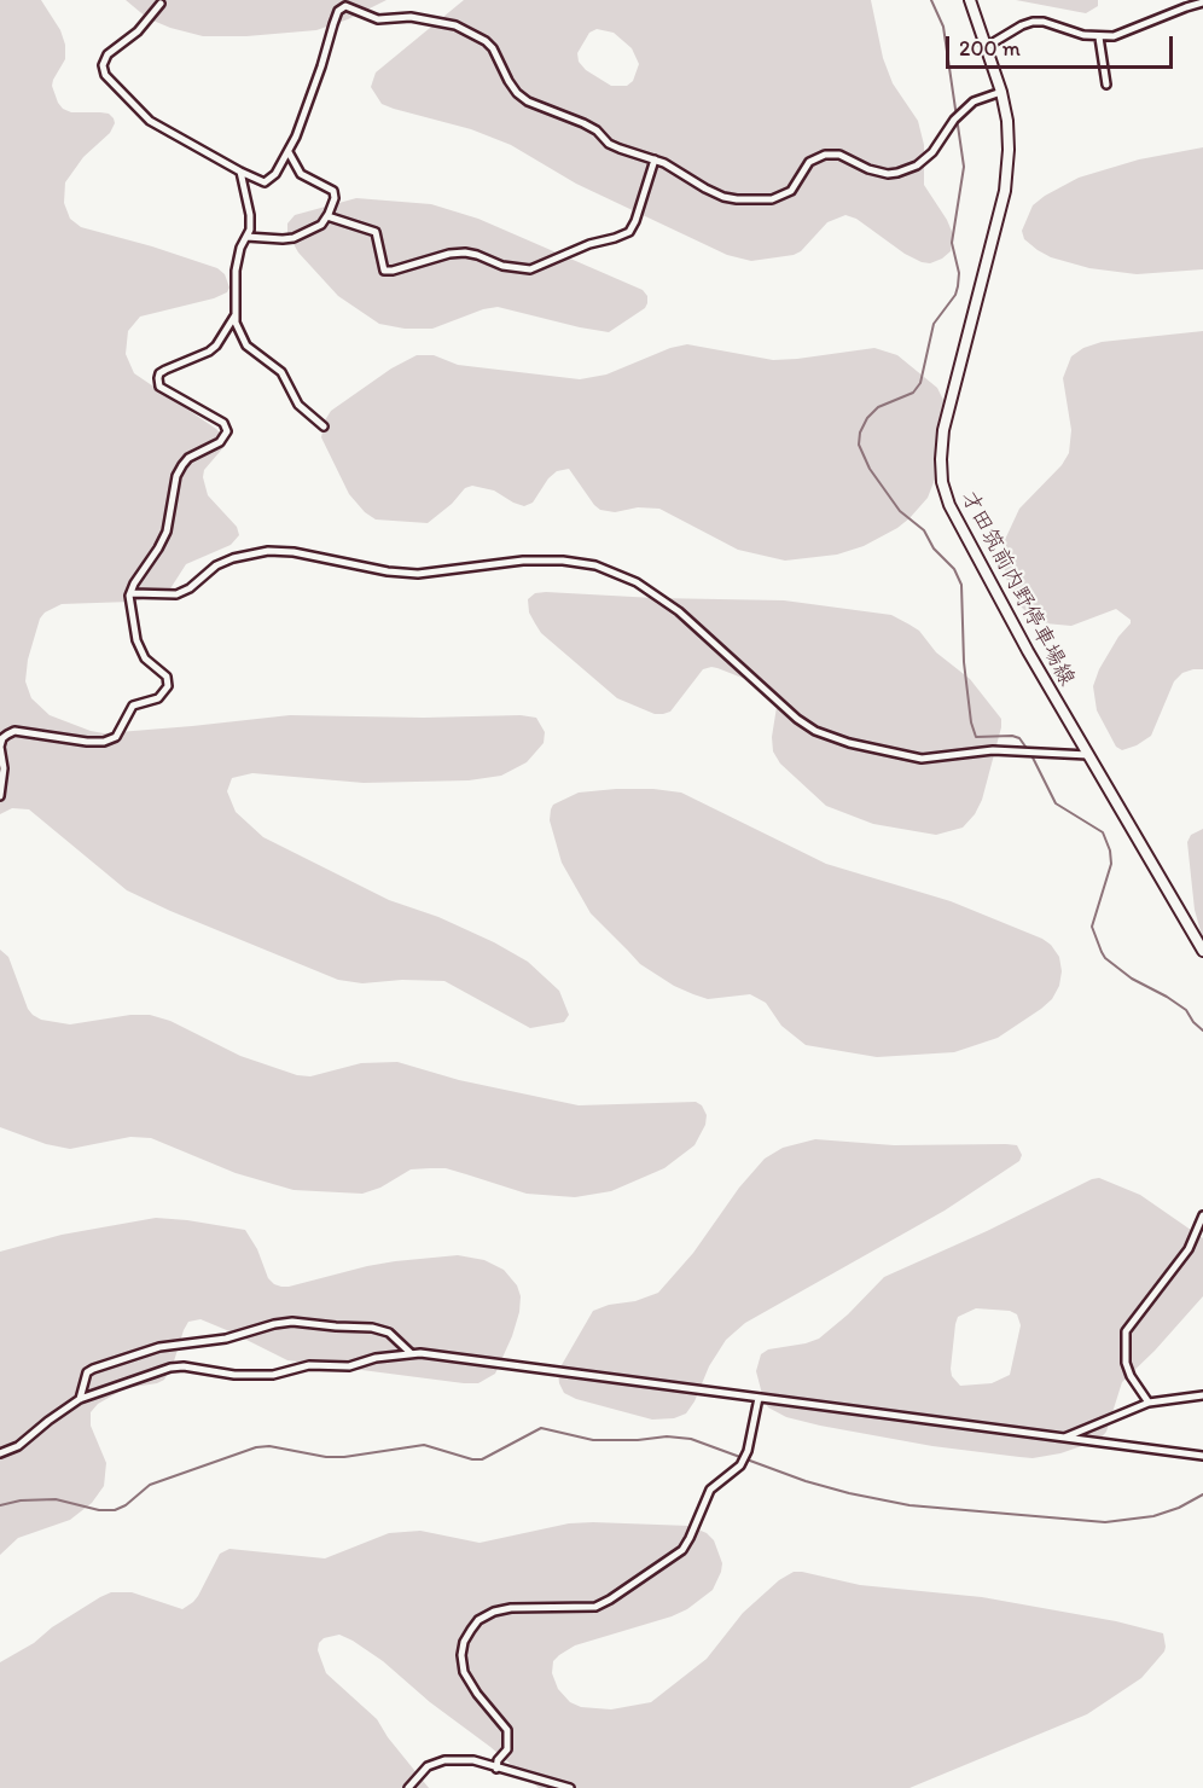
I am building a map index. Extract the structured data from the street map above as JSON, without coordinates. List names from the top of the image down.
{
  "streets": {
    "main road": ["才田筑前内野停車場線"]
  },
  "scale_bar": "200 m"
}
